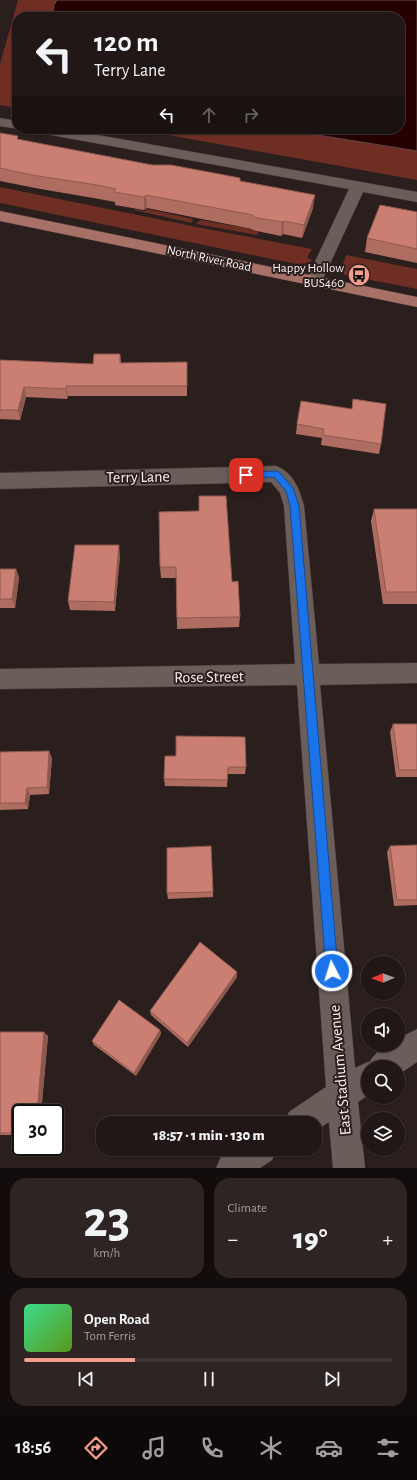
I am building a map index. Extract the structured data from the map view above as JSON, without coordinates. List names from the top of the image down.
{
  "streets": {
    "main road": ["North River Road"],
    "street": ["Terry Lane", "Rose Street", "East Stadium Avenue"]
  },
  "crossings": [
    ["Terry Lane", "East Stadium Avenue"],
    ["Rose Street", "East Stadium Avenue"]
  ],
  "places": {
    "bus stop": ["Happy Hollow BUS460"]
  },
  "north": "left",
  "page": {
    "turn": ["120 m", "Terry Lane"],
    "limit": "30",
    "trip": "18:57 · 1 min · 130 m",
    "tile": [
      ["23", "km/h"],
      "Climate"
    ],
    "heat": ["−", "19°", "+"],
    "song": ["Open Road", "Tom Ferris"],
    "tabs": "18:56"
  }
}
